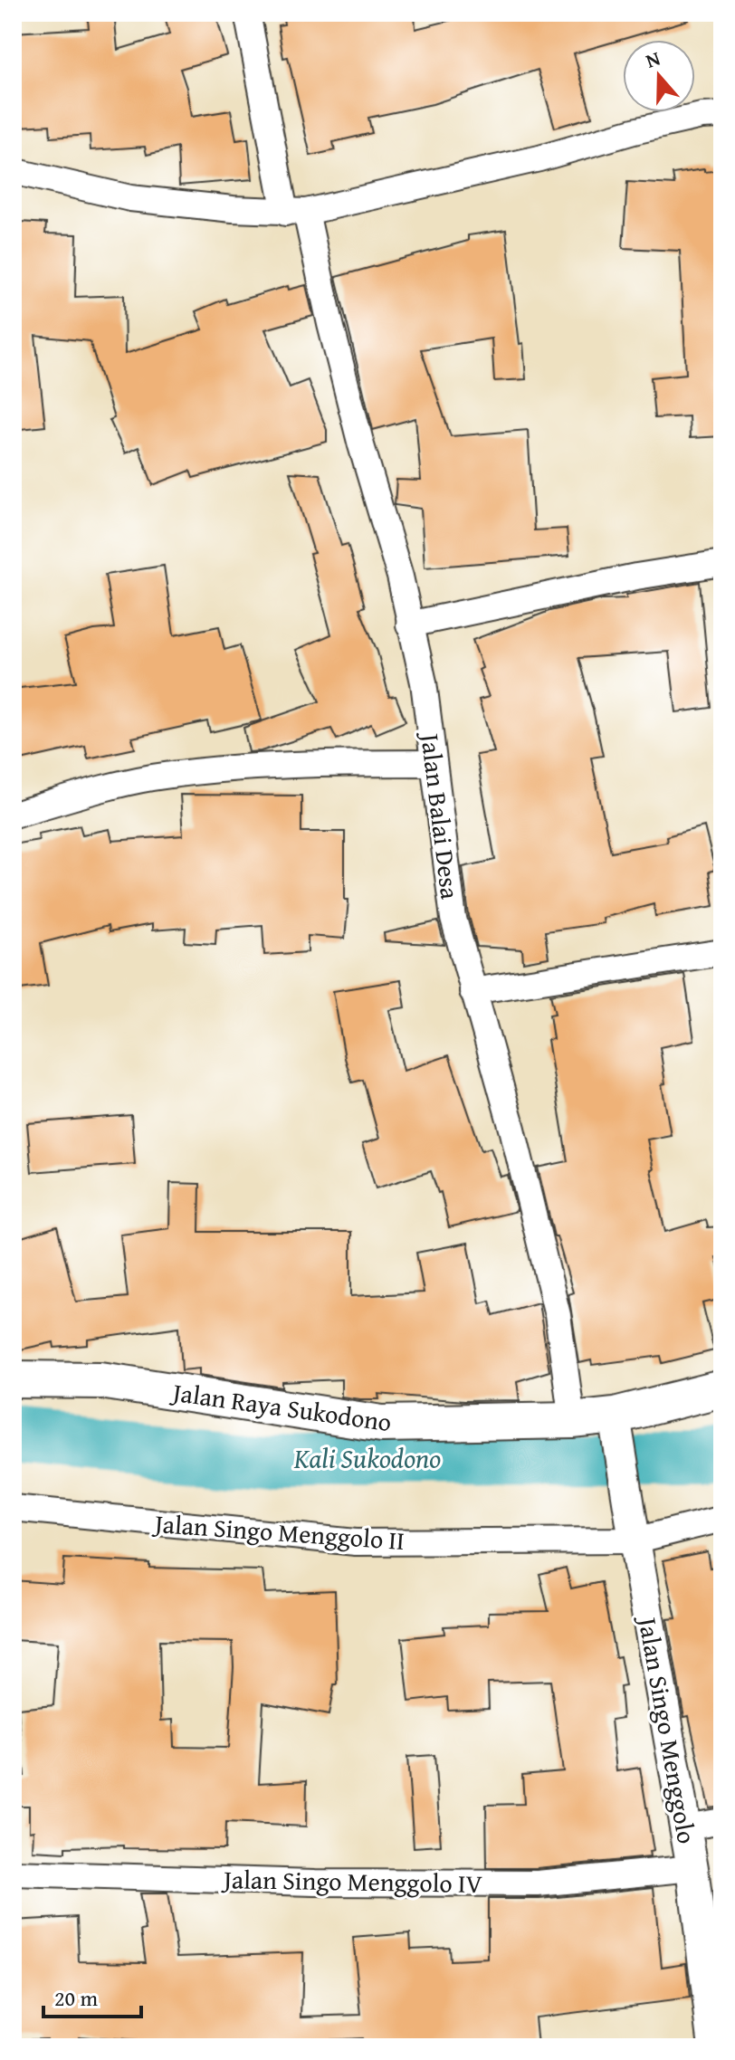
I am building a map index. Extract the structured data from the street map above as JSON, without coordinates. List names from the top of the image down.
{
  "streets": {
    "main road": ["Jalan Raya Sukodono"],
    "street": [
      "Jalan Balai Desa",
      "Jalan Singo Menggolo II",
      "Jalan Singo Menggolo",
      "Jalan Singo Menggolo IV"
    ]
  },
  "crossings": [
    ["Jalan Balai Desa", "Jalan Raya Sukodono"],
    ["Jalan Raya Sukodono", "Jalan Singo Menggolo"],
    ["Jalan Singo Menggolo II", "Jalan Singo Menggolo"],
    ["Jalan Singo Menggolo", "Jalan Singo Menggolo IV"]
  ],
  "water": ["Kali Sukodono"],
  "scale_bar": "20 m",
  "north": "top"
}
